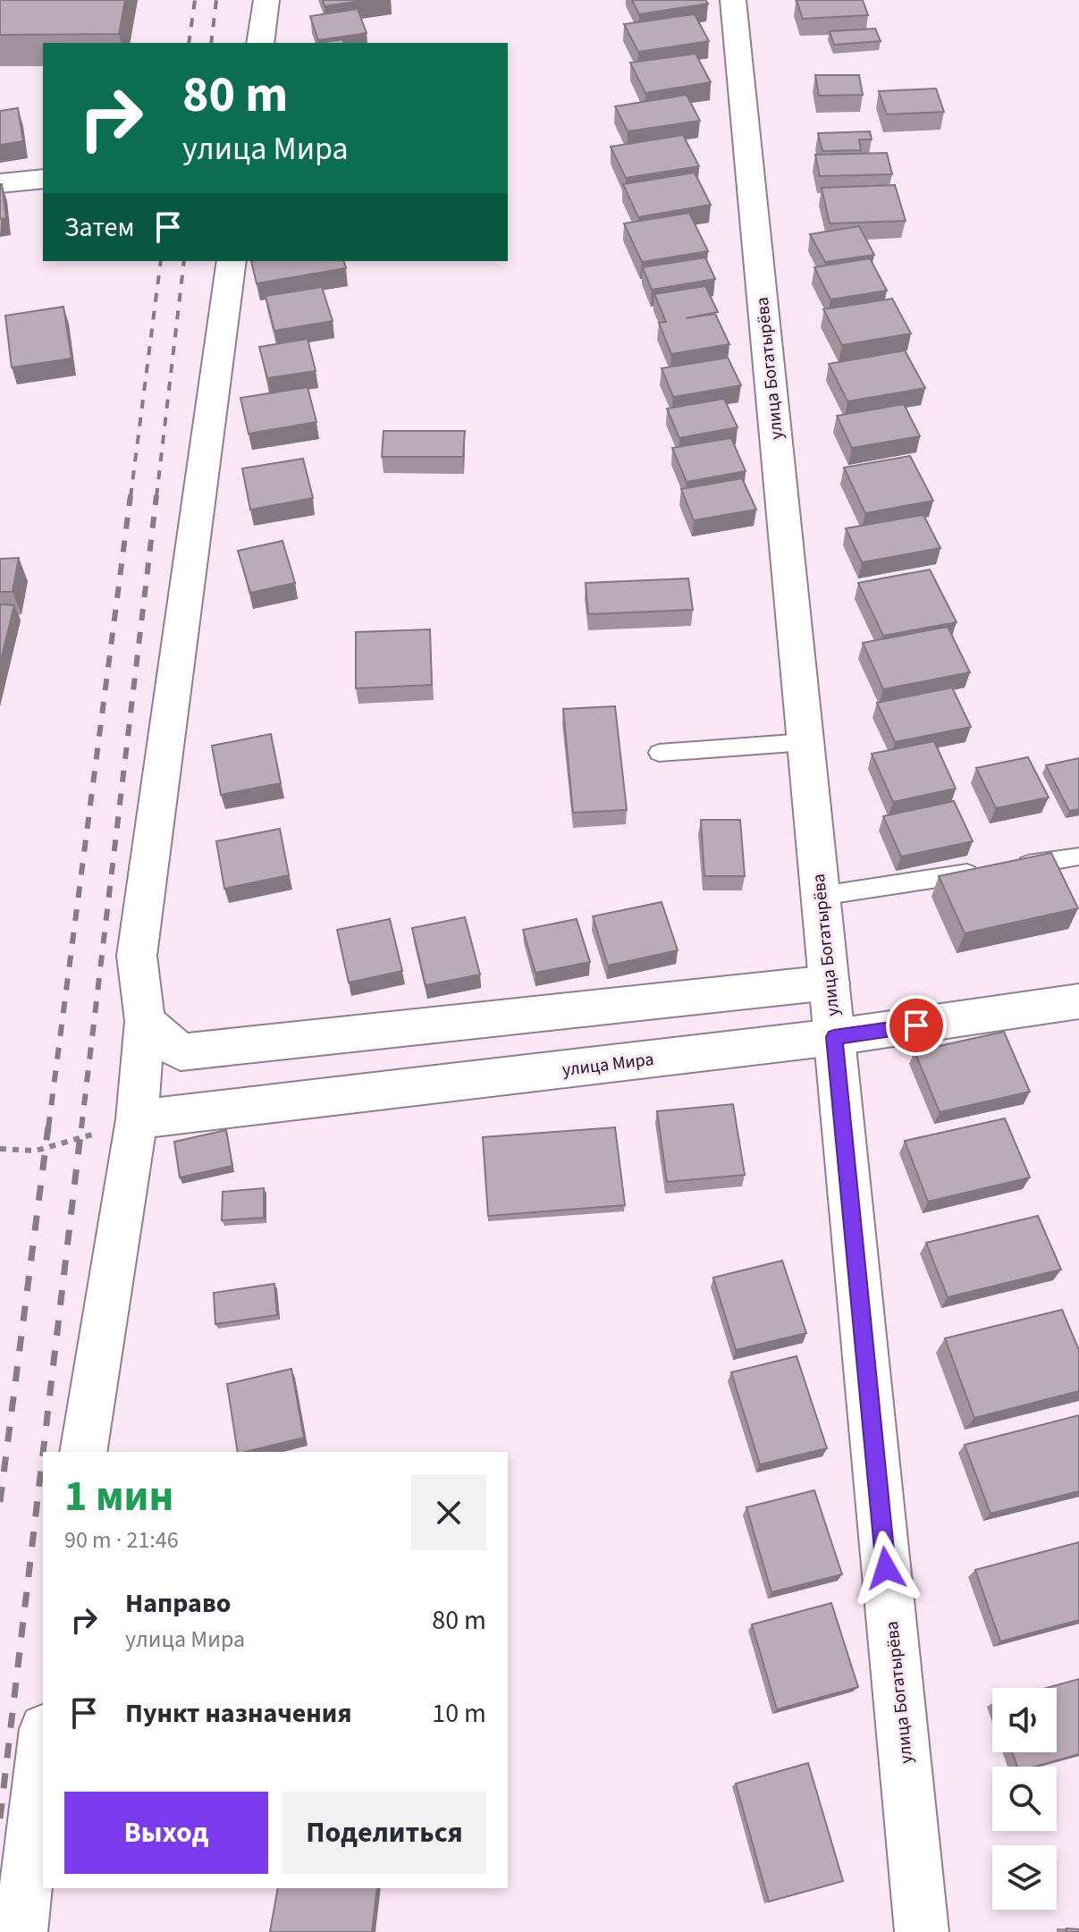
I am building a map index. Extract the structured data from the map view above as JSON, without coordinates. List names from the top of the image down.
{
  "streets": {
    "street": ["улица Богатырёва", "улица Мира"]
  },
  "crossings": [
    ["улица Богатырёва", "улица Мира"]
  ],
  "page": {
    "turn": ["80 m", "улица Мира"],
    "then": "Затем",
    "heading": ["1 мин", "90 m · 21:46"],
    "list": [
      {
        "name": "Направо",
        "note": "улица Мира",
        "value": "80 m"
      },
      {
        "name": "Пункт назначения",
        "value": "10 m"
      }
    ],
    "buttons": ["Выход", "Поделиться"]
  }
}
